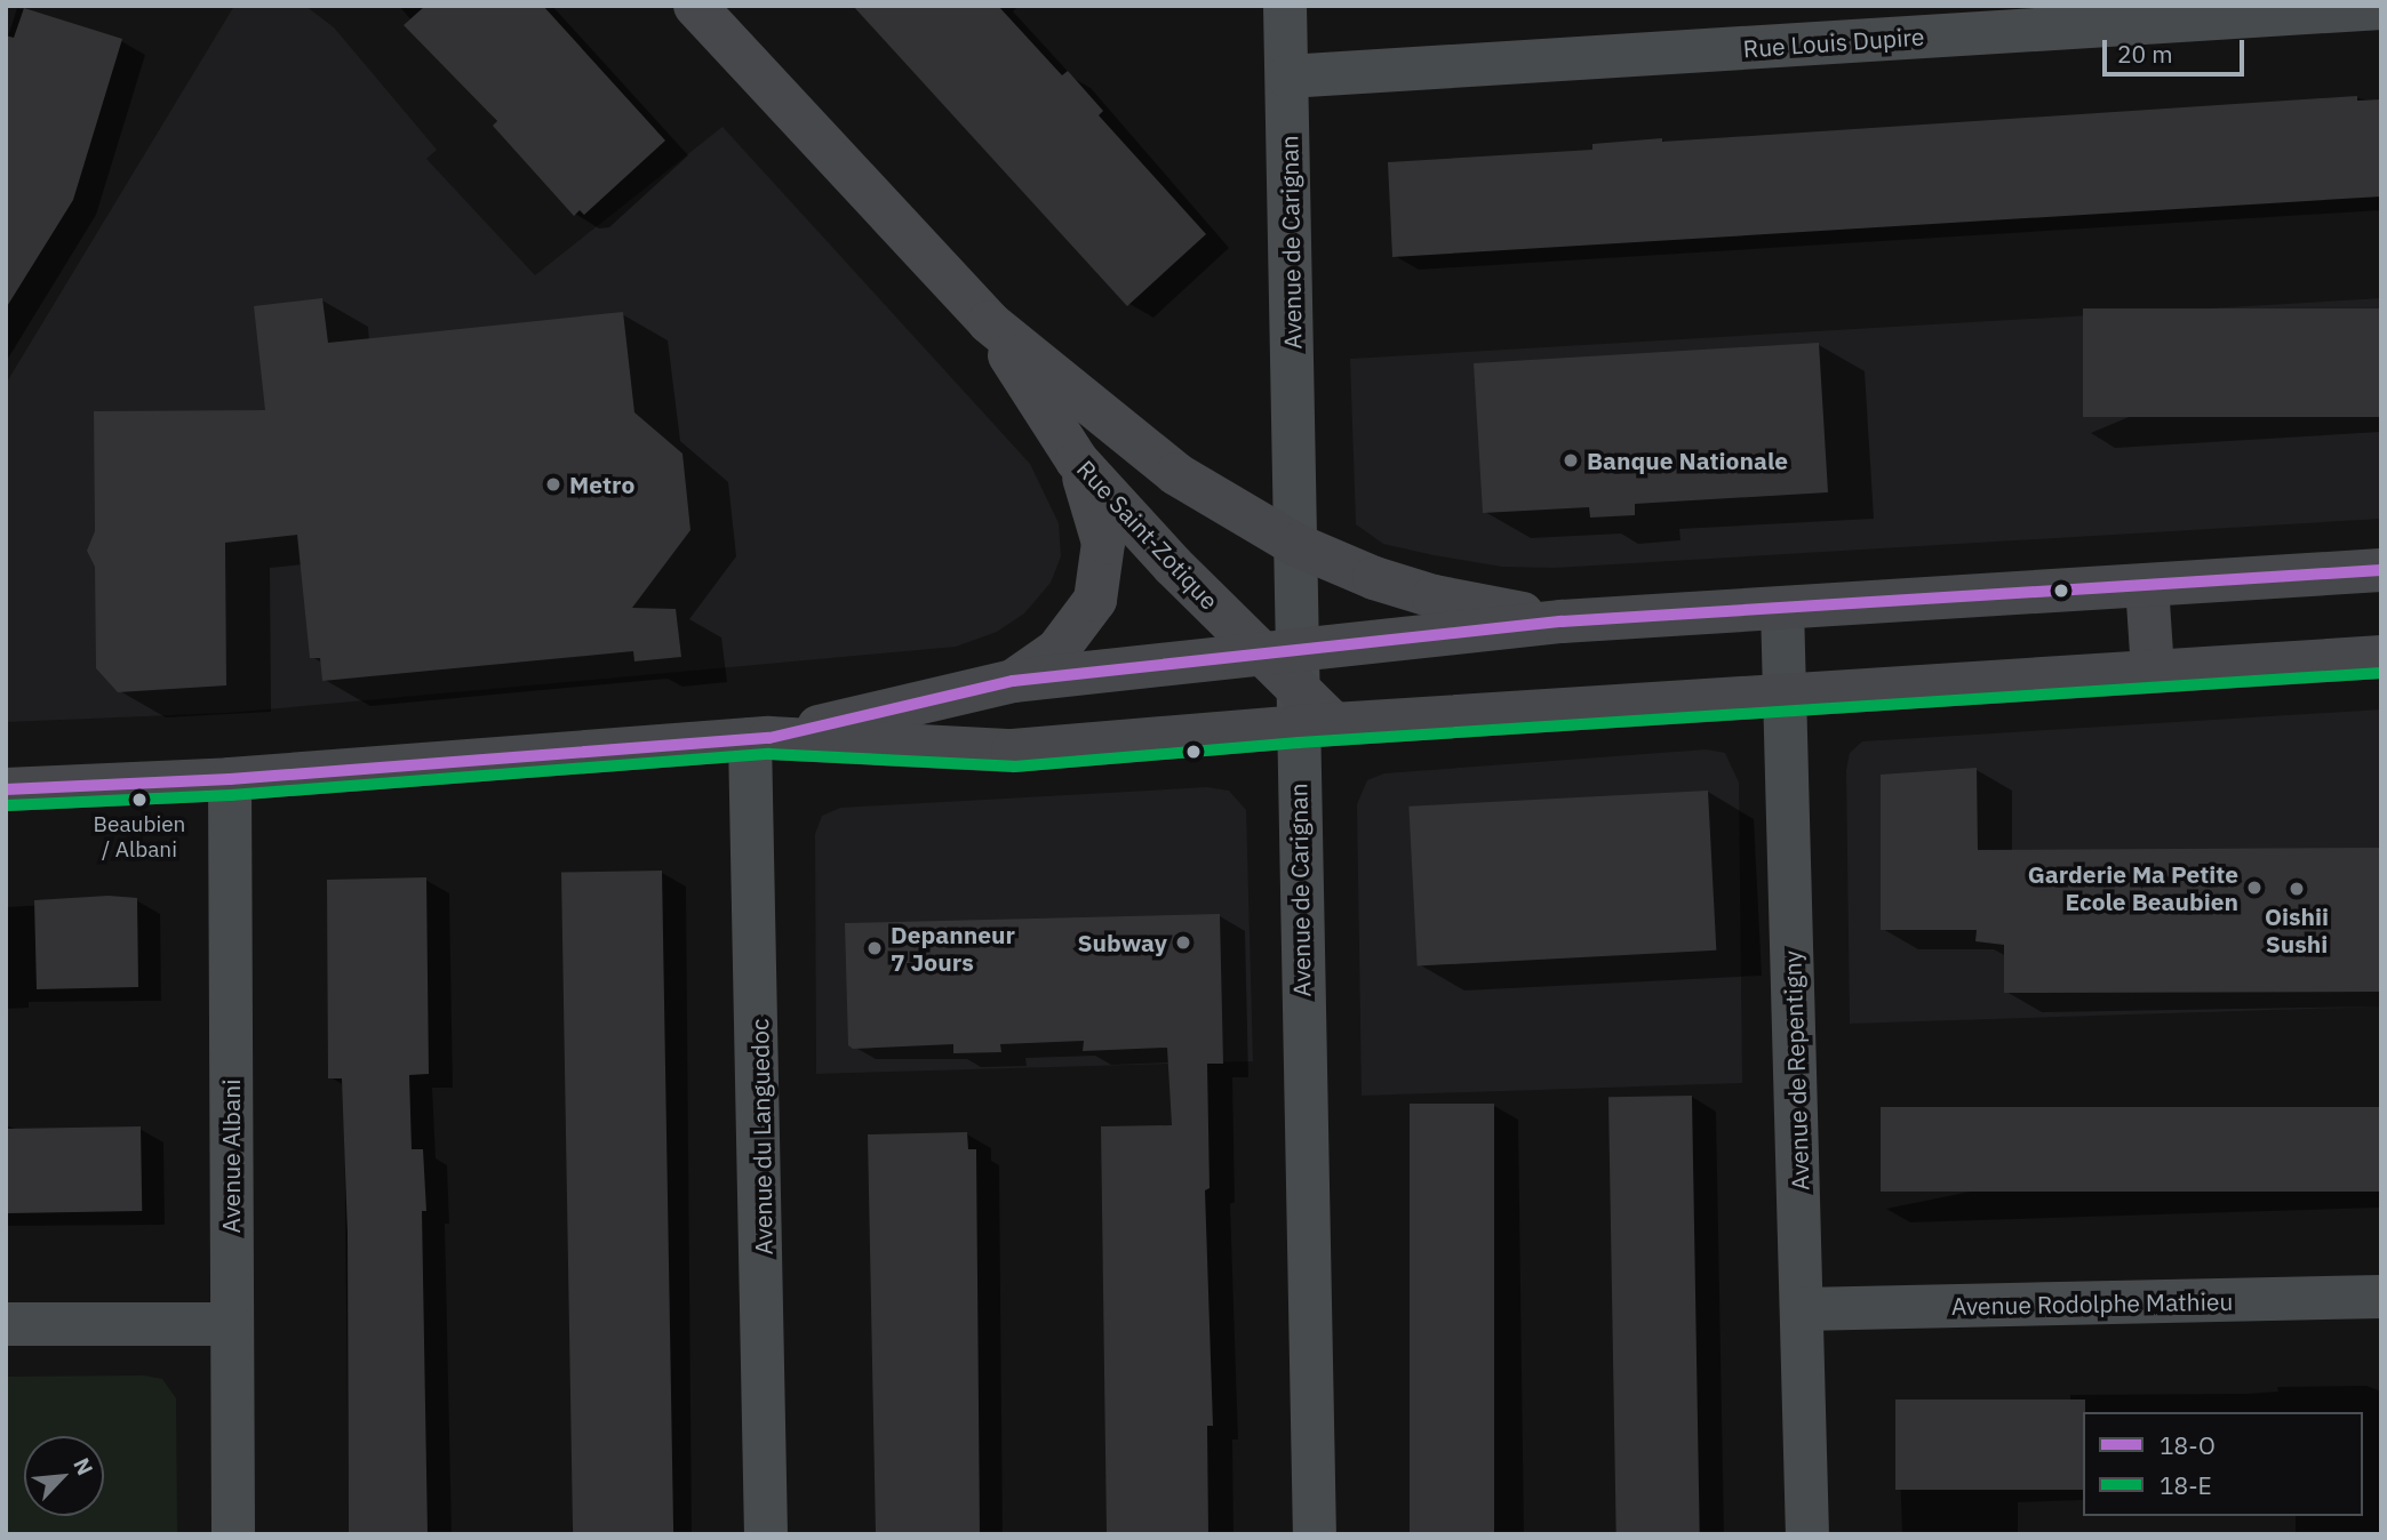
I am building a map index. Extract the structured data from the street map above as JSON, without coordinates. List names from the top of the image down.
{
  "streets": {
    "street": [
      "Rue Louis Dupire",
      "Avenue de Carignan",
      "Rue Saint-Zotique",
      "Avenue de Repentigny",
      "Avenue du Languedoc",
      "Avenue Albani",
      "Avenue Rodolphe Mathieu"
    ]
  },
  "crossings": [
    ["Rue Louis Dupire", "Avenue de Carignan"],
    ["Avenue de Carignan", "Rue Saint-Zotique"],
    ["Avenue de Repentigny", "Avenue Rodolphe Mathieu"]
  ],
  "places": [
    "Banque Nationale",
    "Metro",
    "Beaubien / Albani",
    "Garderie Ma Petite Ecole Beaubien",
    "Oishii Sushi",
    "Subway",
    "Depanneur 7 Jours"
  ],
  "lines": ["transit line 18-O", "transit line 18-E"],
  "legend": ["18-O", "18-E"],
  "scale_bar": "20 m",
  "north": "top right"
}
